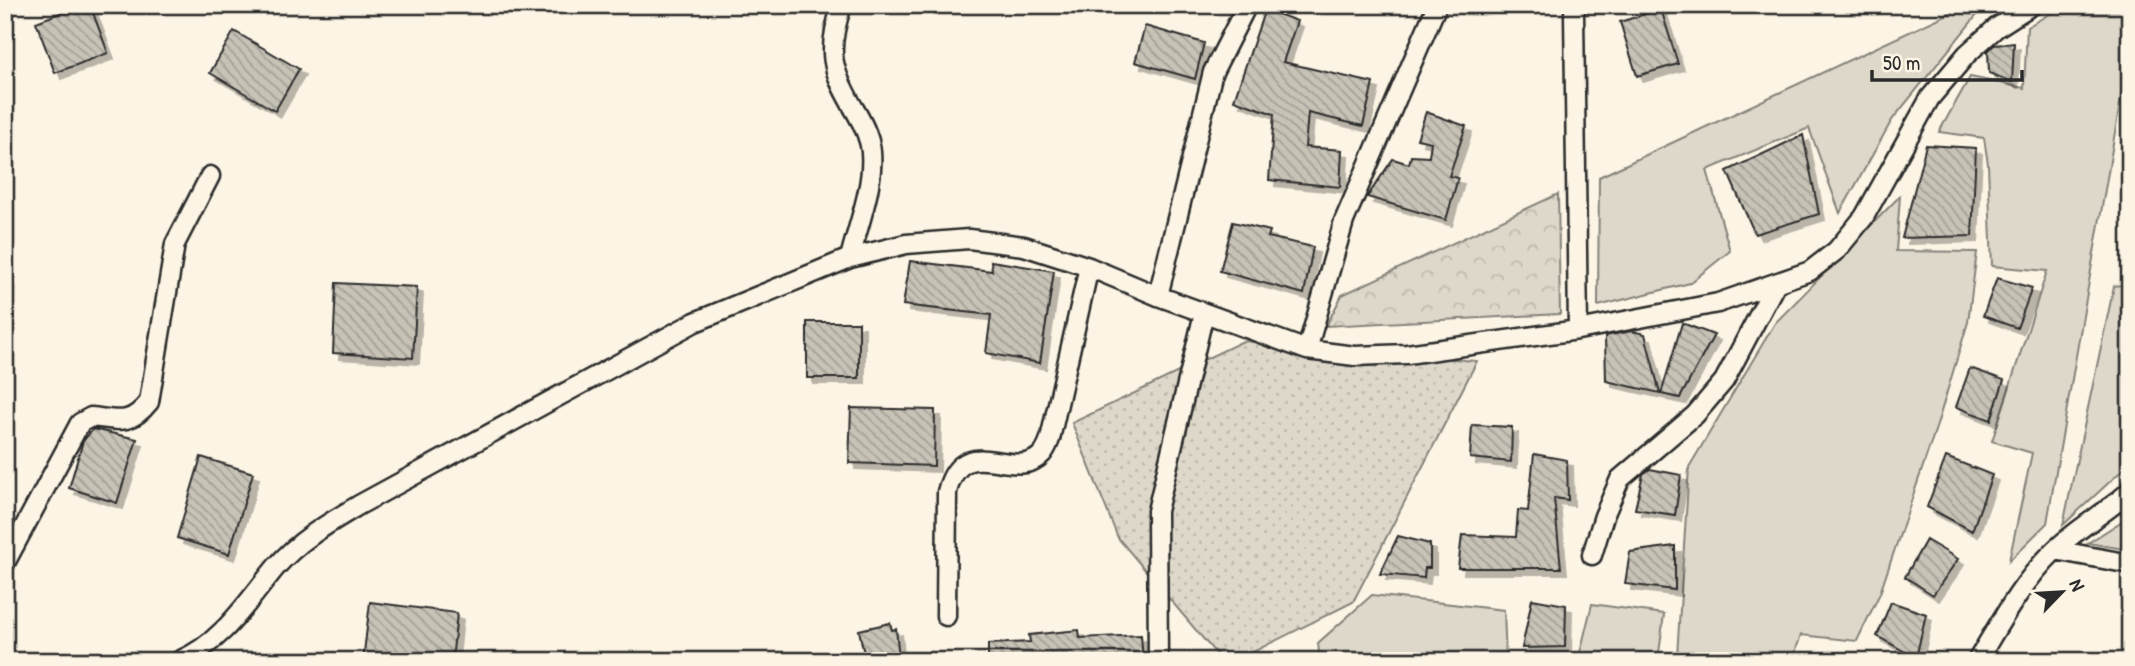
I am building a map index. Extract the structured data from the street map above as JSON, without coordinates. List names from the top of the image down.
{
  "scale_bar": "50 m",
  "north": "top right"
}
